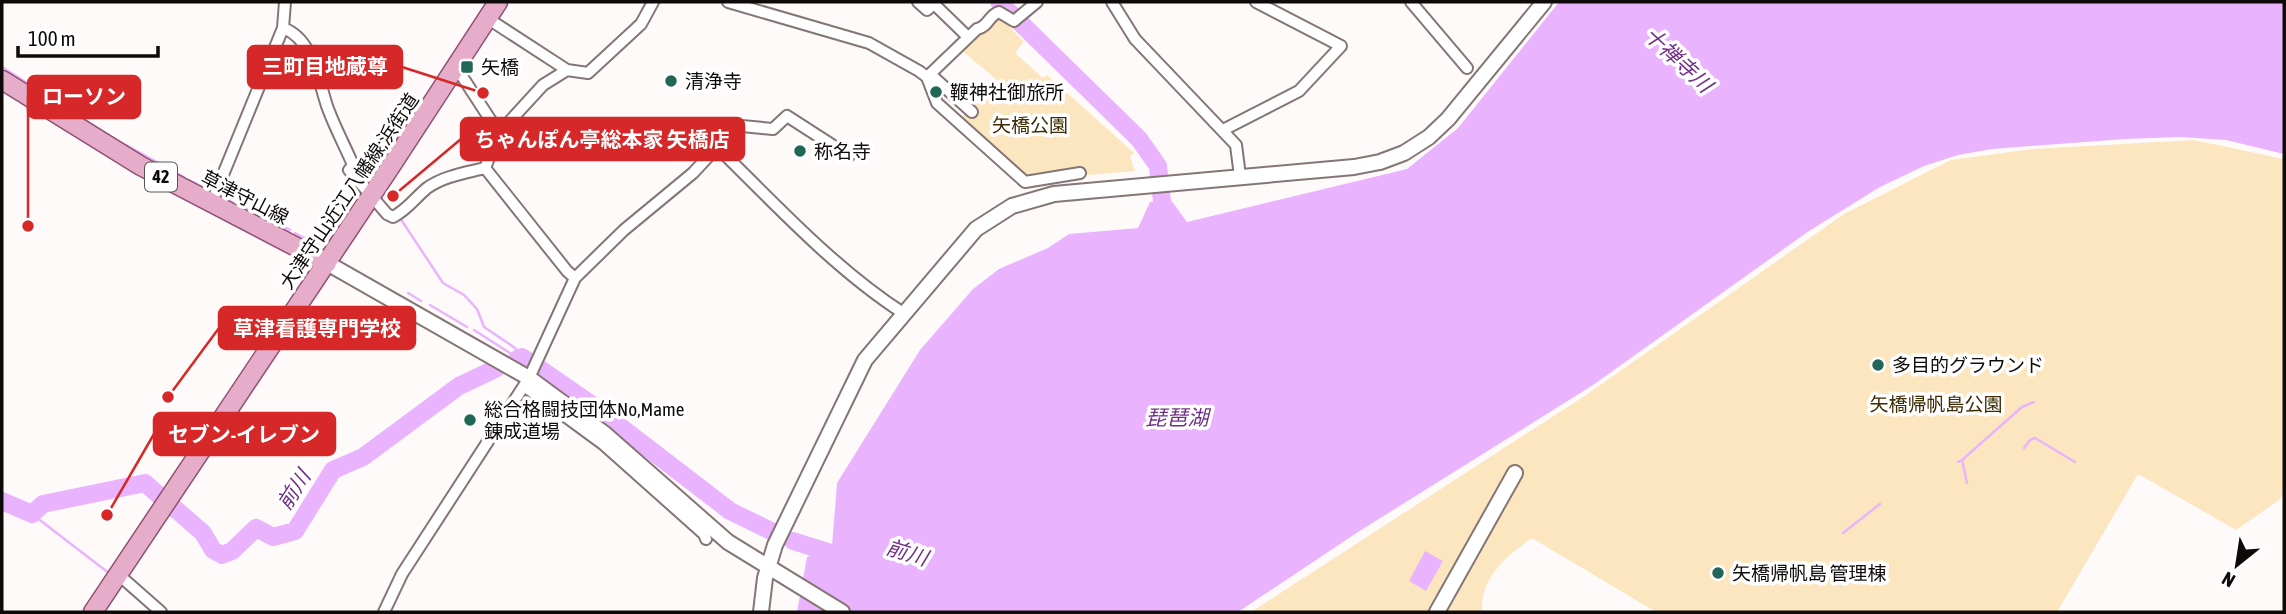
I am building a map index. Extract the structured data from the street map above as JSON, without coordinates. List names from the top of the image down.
{
  "streets": {
    "main road": ["42", "大津守山近江八幡線;浜街道", "草津守山線"]
  },
  "crossings": [
    ["大津守山近江八幡線;浜街道", "草津守山線"]
  ],
  "water": ["十禅寺川", "琵琶湖", "前川"],
  "parks": ["矢橋公園", "矢橋帰帆島公園"],
  "places": {
    "transit": ["矢橋"],
    "other": [
      "清浄寺",
      "鞭神社御旅所",
      "三町目地蔵尊",
      "称名寺",
      "ちゃんぽん亭総本家 矢橋店",
      "ローソン",
      "多目的グラウンド",
      "草津看護専門学校",
      "総合格闘技団体No,Mame 錬成道場",
      "セブン-イレブン",
      "矢橋帰帆島 管理棟"
    ]
  },
  "scale_bar": "100 m",
  "north": "bottom left"
}
